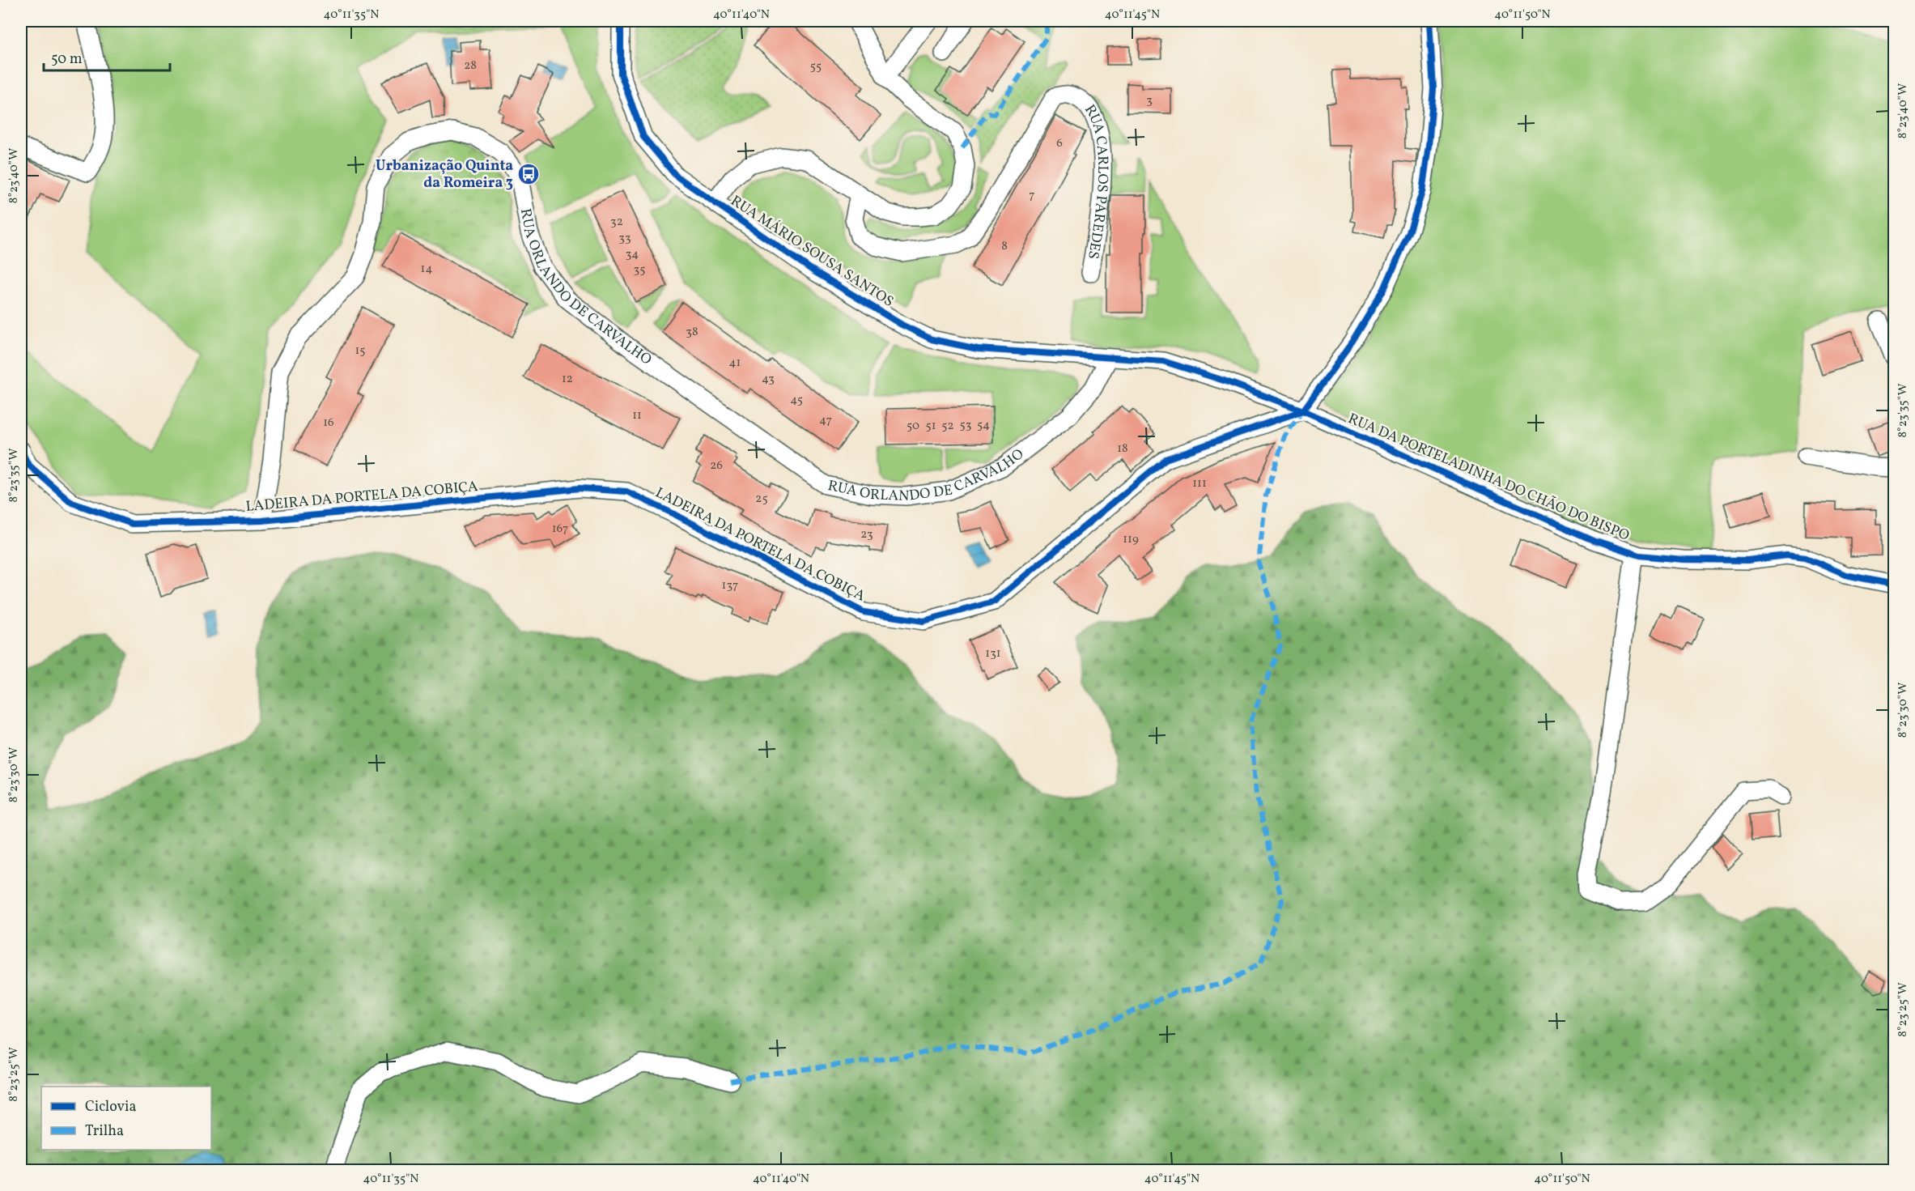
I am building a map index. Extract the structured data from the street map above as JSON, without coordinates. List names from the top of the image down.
{
  "streets": {
    "street": [
      "RUA CARLOS PAREDES",
      "RUA MÁRIO SOUSA SANTOS",
      "RUA ORLANDO DE CARVALHO",
      "RUA DA PORTELADINHA DO CHÃO DO BISPO",
      "LADEIRA DA PORTELA DA COBIÇA"
    ]
  },
  "crossings": [
    ["RUA MÁRIO SOUSA SANTOS", "RUA ORLANDO DE CARVALHO"],
    ["RUA MÁRIO SOUSA SANTOS", "RUA DA PORTELADINHA DO CHÃO DO BISPO"],
    ["RUA MÁRIO SOUSA SANTOS", "LADEIRA DA PORTELA DA COBIÇA"],
    ["RUA ORLANDO DE CARVALHO", "LADEIRA DA PORTELA DA COBIÇA"],
    ["RUA DA PORTELADINHA DO CHÃO DO BISPO", "LADEIRA DA PORTELA DA COBIÇA"]
  ],
  "places": {
    "bus stop": ["Urbanização Quinta da Romeira 3"]
  },
  "house_numbers": [
    "28",
    "55",
    "3",
    "6",
    "7",
    "32",
    "33",
    "8",
    "34",
    "14",
    "35",
    "38",
    "15",
    "41",
    "12",
    "43",
    "45",
    "11",
    "47",
    "16",
    "53",
    "54",
    "50",
    "51",
    "52",
    "18",
    "26",
    "111",
    "25",
    "167",
    "23",
    "119",
    "137",
    "131"
  ],
  "legend": ["Ciclovia", "Trilha"],
  "scale_bar": "50 m",
  "coordinates": [
    "40°11'35\"N",
    "40°11'40\"N",
    "40°11'45\"N",
    "40°11'50\"N",
    "8°23'40\"W",
    "8°23'35\"W",
    "8°23'30\"W",
    "8°23'25\"W"
  ]
}
